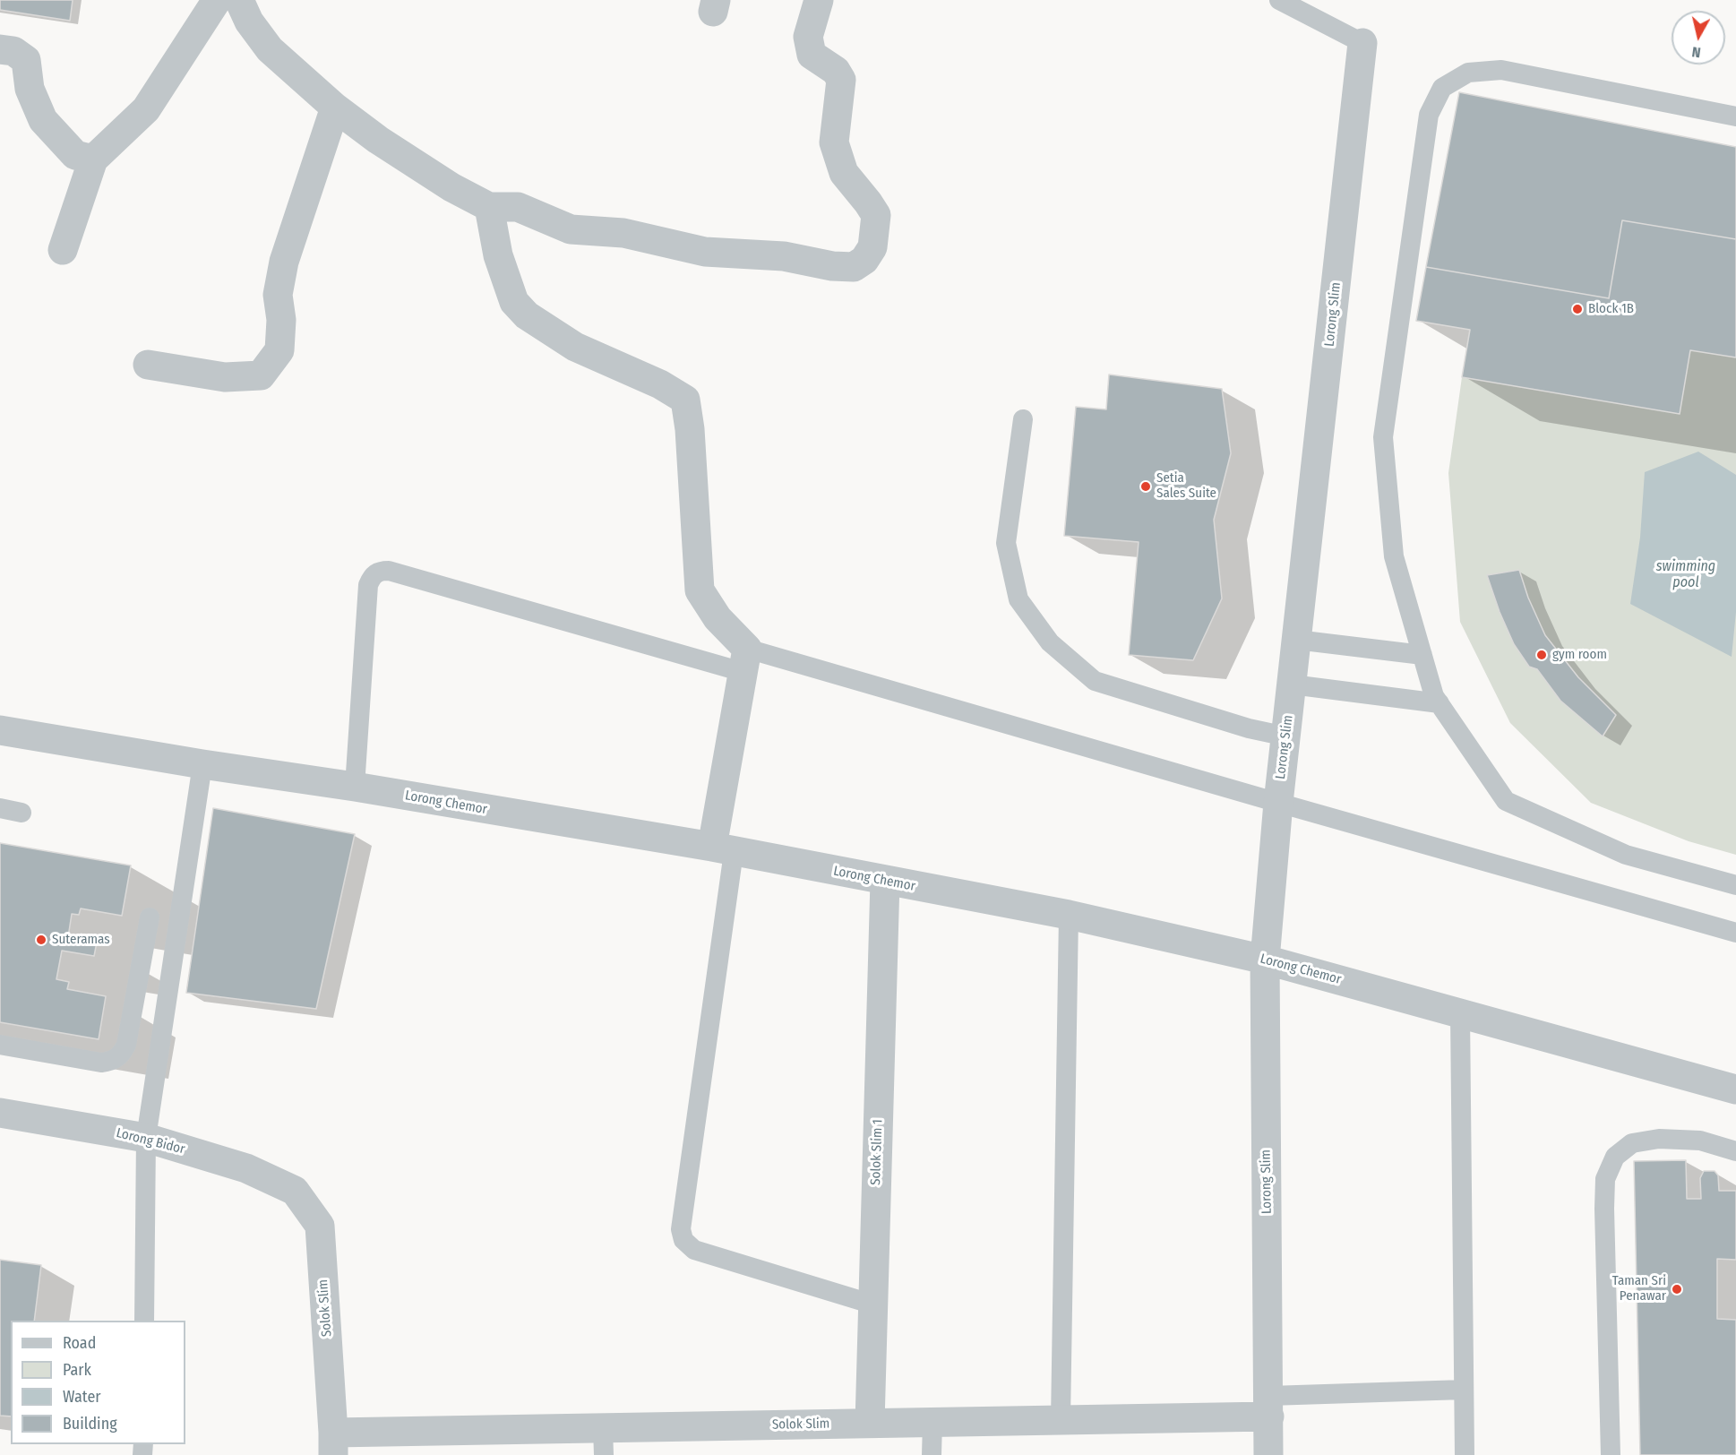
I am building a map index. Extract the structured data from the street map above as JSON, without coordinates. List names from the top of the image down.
{
  "streets": {
    "street": [
      "Lorong Slim",
      "Lorong Chemor",
      "Lorong Bidor",
      "Solok Slim 1",
      "Solok Slim"
    ]
  },
  "crossings": [
    ["Lorong Slim", "Lorong Chemor"],
    ["Lorong Slim", "Solok Slim"],
    ["Lorong Chemor", "Solok Slim 1"],
    ["Lorong Bidor", "Solok Slim"],
    ["Solok Slim 1", "Solok Slim"]
  ],
  "water": ["swimming pool"],
  "places": [
    "Block 1B",
    "Setia Sales Suite",
    "gym room",
    "Suteramas",
    "Taman Sri Penawar"
  ],
  "legend": [
    "Road",
    "Park",
    "Water",
    "Building"
  ],
  "north": "bottom"
}
